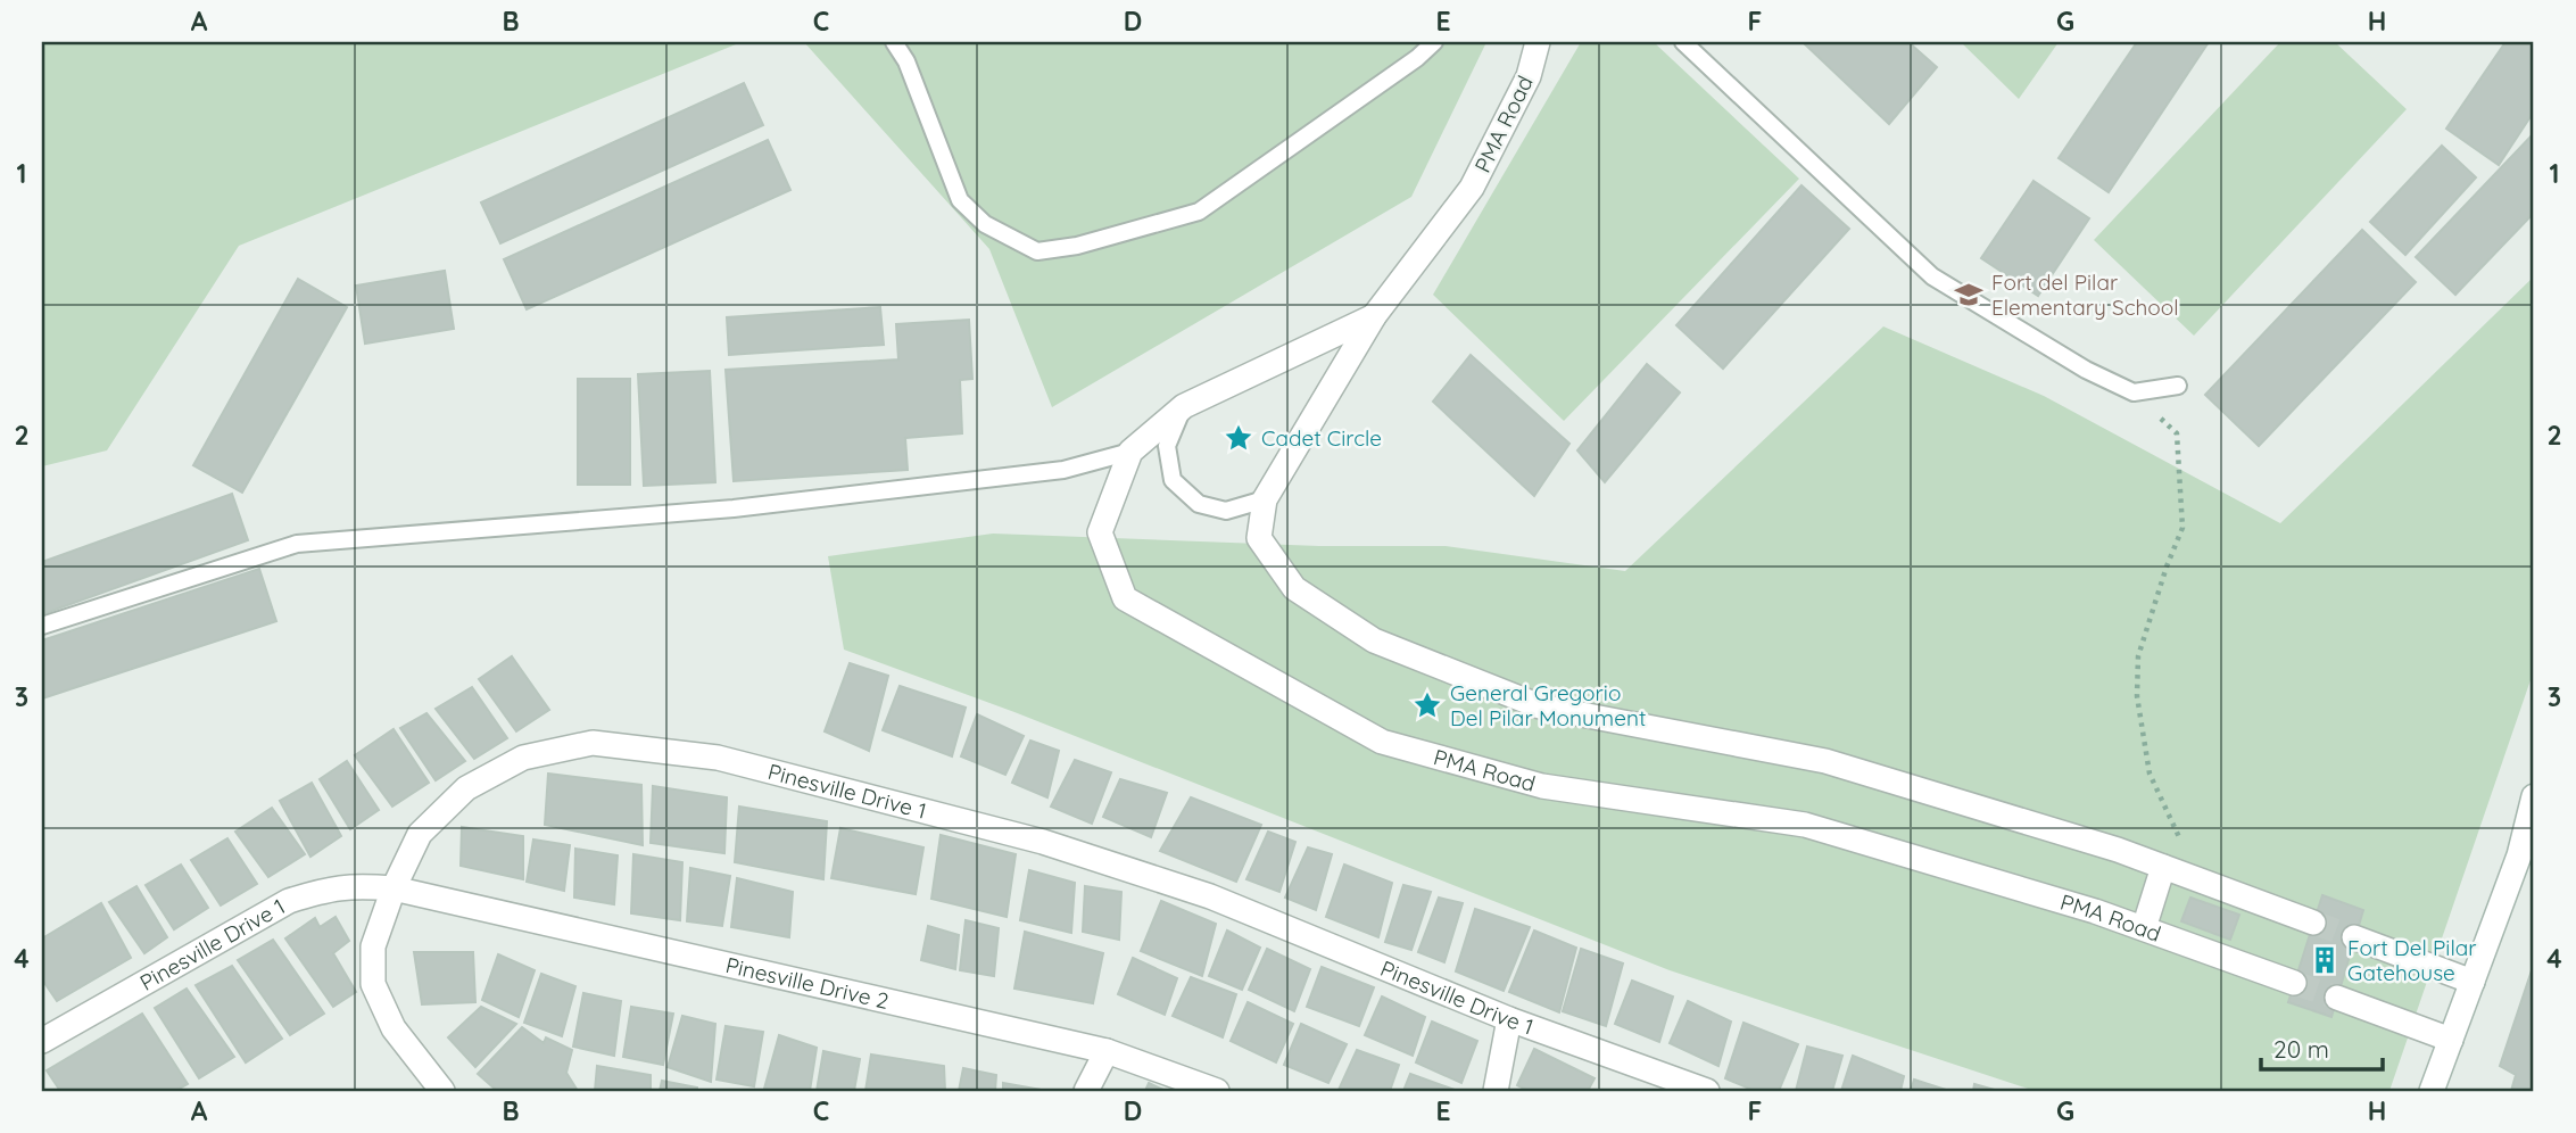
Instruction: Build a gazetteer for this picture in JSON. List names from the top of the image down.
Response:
{
  "streets": {
    "street": ["PMA Road", "Pinesville Drive 1", "Pinesville Drive 2"]
  },
  "crossings": [
    ["Pinesville Drive 1", "Pinesville Drive 2"]
  ],
  "places": {
    "school or university": ["Fort del Pilar Elementary School"],
    "place": ["Cadet Circle", "General Gregorio Del Pilar Monument"],
    "building": ["Fort Del Pilar Gatehouse"]
  },
  "scale_bar": "20 m",
  "grid": {
    "columns": [
      "A",
      "B",
      "C",
      "D",
      "E",
      "F",
      "G",
      "H"
    ],
    "rows": [
      "1",
      "2",
      "3",
      "4"
    ]
  }
}
